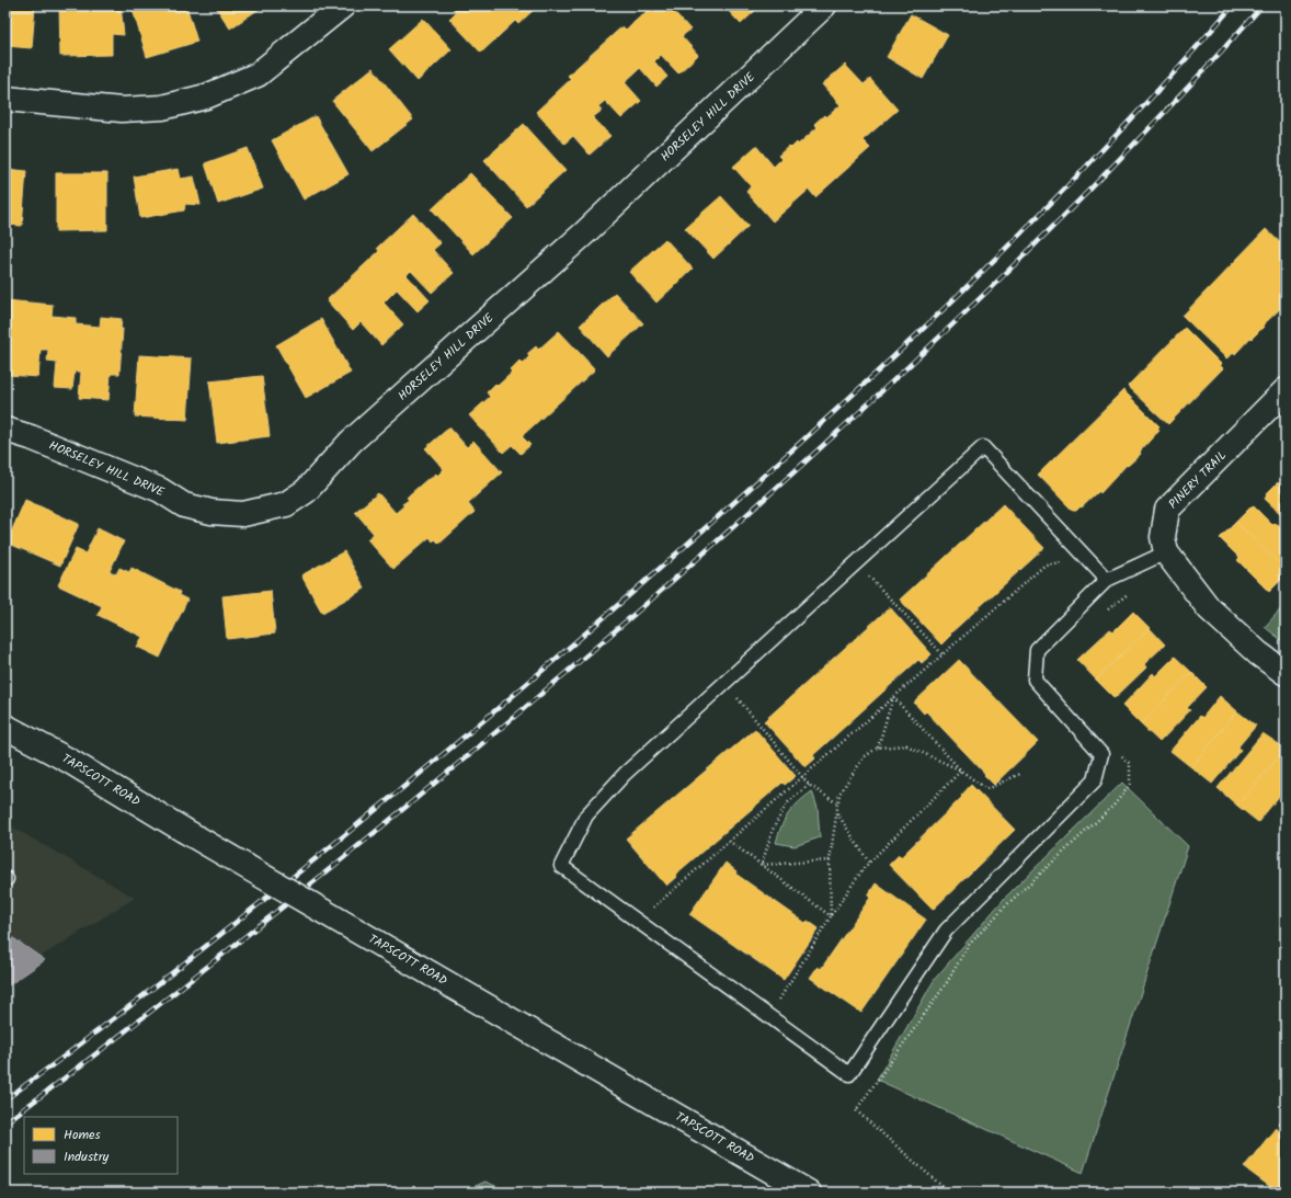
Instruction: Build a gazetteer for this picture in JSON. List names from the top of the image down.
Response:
{
  "streets": {
    "street": ["HORSELEY HILL DRIVE", "PINERY TRAIL", "TAPSCOTT ROAD"]
  },
  "legend": ["Homes", "Industry"]
}
